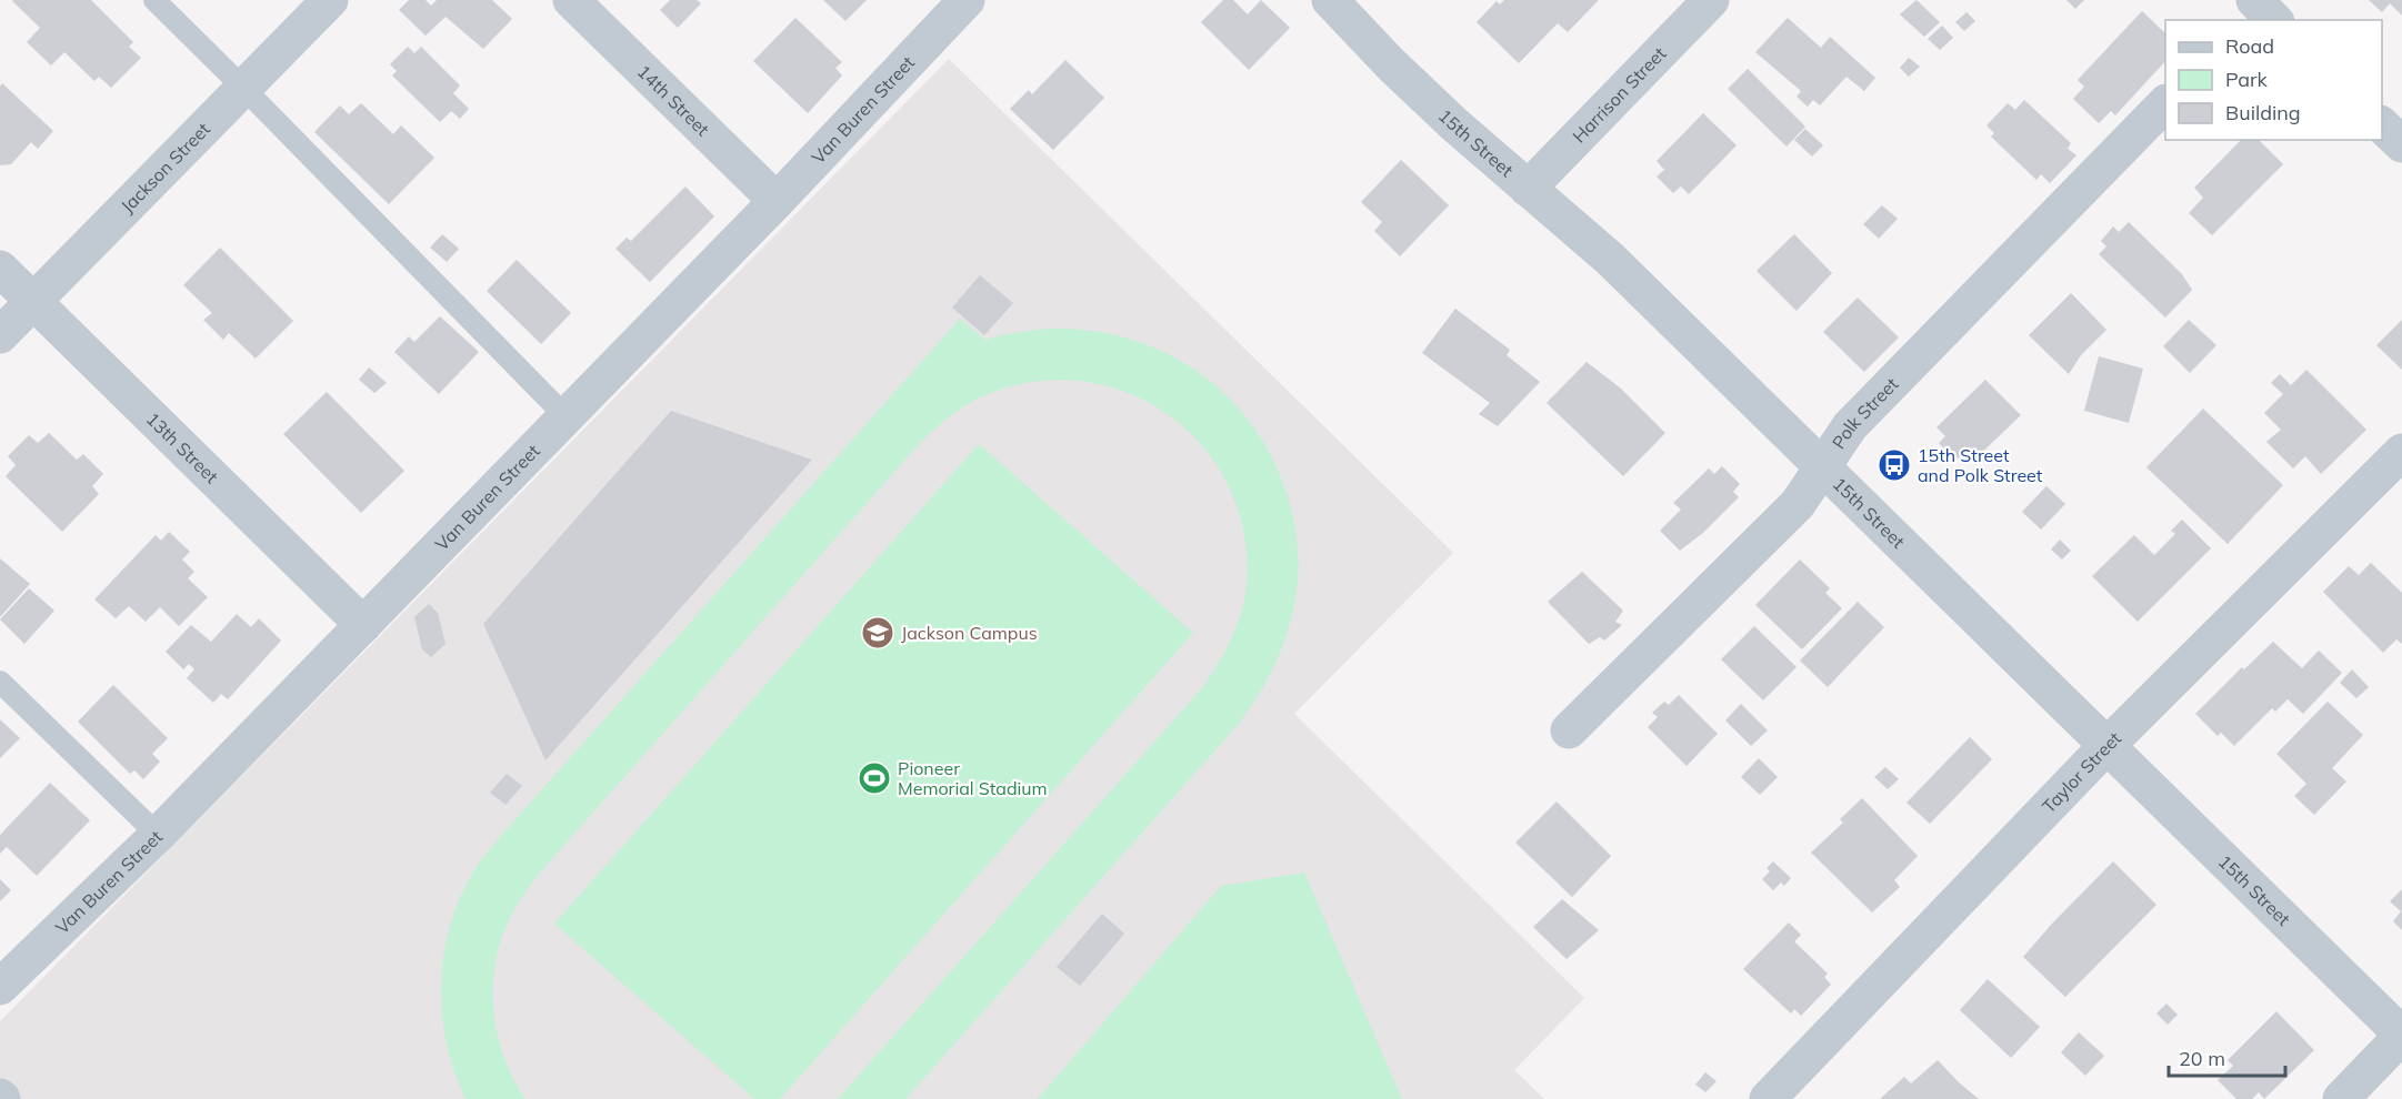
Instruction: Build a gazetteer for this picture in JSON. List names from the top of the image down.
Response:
{
  "streets": {
    "street": [
      "Harrison Street",
      "14th Street",
      "Van Buren Street",
      "15th Street",
      "Jackson Street",
      "Polk Street",
      "13th Street",
      "Taylor Street"
    ]
  },
  "crossings": [
    ["Harrison Street", "15th Street"],
    ["14th Street", "Van Buren Street"],
    ["Van Buren Street", "13th Street"],
    ["15th Street", "Polk Street"],
    ["15th Street", "Taylor Street"],
    ["Jackson Street", "13th Street"]
  ],
  "places": {
    "bus stop": ["15th Street and Polk Street"],
    "school or university": ["Jackson Campus"],
    "sports": ["Pioneer Memorial Stadium"]
  },
  "legend": ["Road", "Park", "Building"],
  "scale_bar": "20 m"
}
